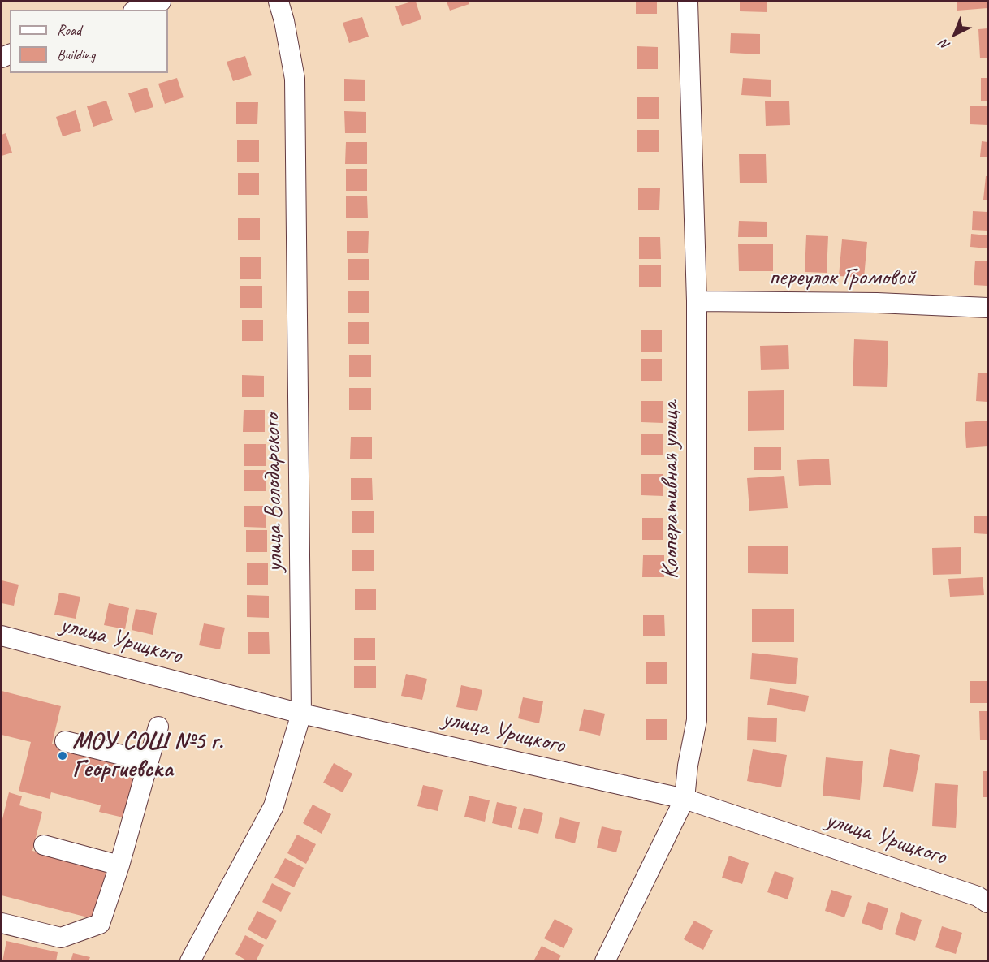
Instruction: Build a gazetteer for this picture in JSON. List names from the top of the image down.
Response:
{
  "streets": {
    "street": [
      "переулок Громовой",
      "Кооперативная улица",
      "улица Володарского",
      "улица Урицкого"
    ]
  },
  "crossings": [
    ["переулок Громовой", "Кооперативная улица"],
    ["Кооперативная улица", "улица Урицкого"],
    ["улица Володарского", "улица Урицкого"]
  ],
  "places": ["МОУ СОШ №5 г. Георгиевска"],
  "legend": ["Road", "Building"],
  "north": "bottom left"
}
